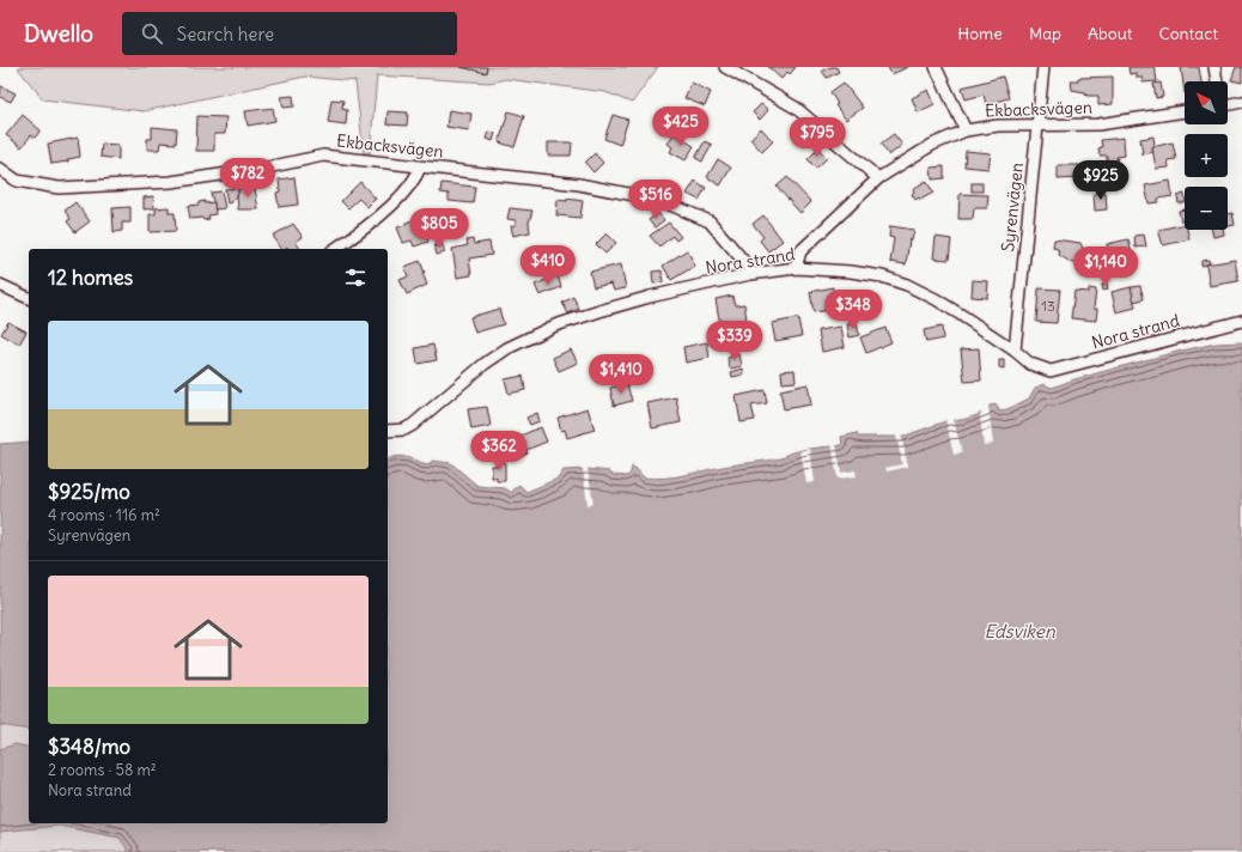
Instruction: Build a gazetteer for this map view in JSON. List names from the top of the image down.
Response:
{
  "streets": {
    "street": ["Ekbacksvägen", "Syrenvägen", "Nora strand"]
  },
  "crossings": [
    ["Ekbacksvägen", "Syrenvägen"],
    ["Ekbacksvägen", "Nora strand"],
    ["Syrenvägen", "Nora strand"]
  ],
  "water": ["Edsviken"],
  "house_numbers": ["13"],
  "north": "top left",
  "page": {
    "header": "Dwello",
    "search": "Search here",
    "nav": [
      "Home",
      "Map",
      "About",
      "Contact"
    ],
    "map_buttons": ["+", "−"],
    "price": [
      "$425",
      "$795",
      "$782",
      "$925",
      "$516",
      "$805",
      "$410",
      "$1,140",
      "$348",
      "$339",
      "$1,410",
      "$362"
    ],
    "heading": "12 homes",
    "list": [
      {
        "name": "$925/mo",
        "note": "4 rooms · 116 m² · Syrenvägen"
      },
      {
        "name": "$348/mo",
        "note": "2 rooms · 58 m² · Nora strand"
      }
    ]
  }
}
